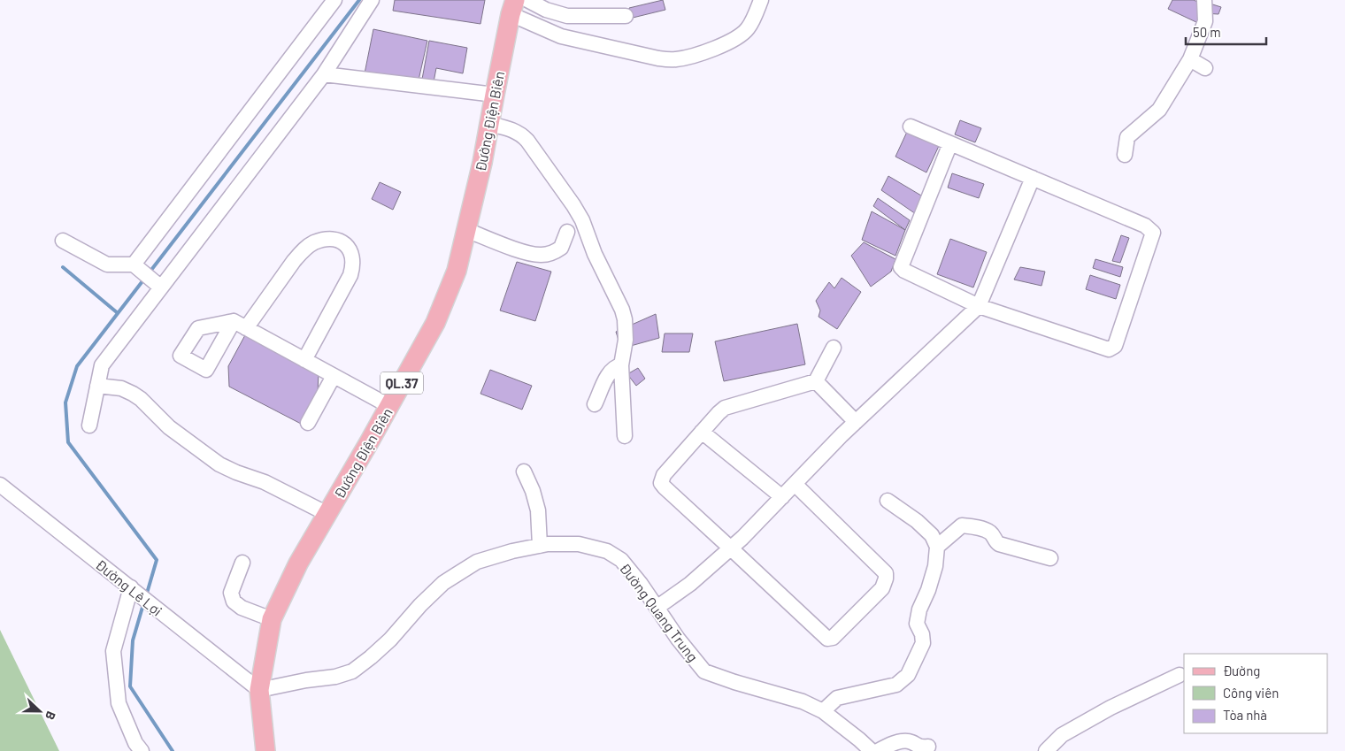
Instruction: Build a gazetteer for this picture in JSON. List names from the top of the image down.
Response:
{
  "streets": {
    "main road": ["Đường Điện Biên", "QL.37"],
    "street": ["Đường Lê Lợi", "Đường Quang Trung"]
  },
  "crossings": [
    ["Đường Điện Biên", "Đường Lê Lợi"],
    ["Đường Điện Biên", "Đường Quang Trung"],
    ["Đường Lê Lợi", "Đường Quang Trung"]
  ],
  "legend": ["Đường", "Công viên", "Tòa nhà"],
  "scale_bar": "50 m",
  "north": "right"
}
